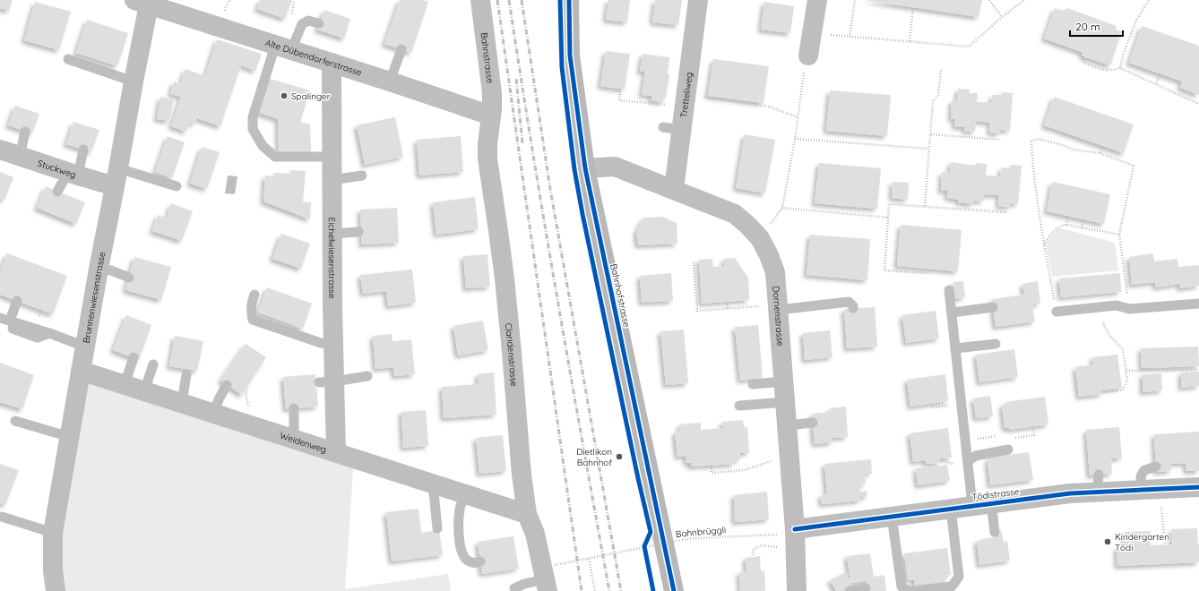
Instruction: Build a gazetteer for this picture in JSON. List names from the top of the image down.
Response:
{
  "streets": {
    "street": [
      "Alte Dübendorferstrasse",
      "Bahnstrasse",
      "Tretteliweg",
      "Stuckweg",
      "Eichelwiesenstrasse",
      "Bahnhofstrasse",
      "Brunnenwiesenstrasse",
      "Dornenstrasse",
      "Claridenstrasse",
      "Weidenweg",
      "Tödistrasse"
    ],
    "path": ["Bahnbrüggli"]
  },
  "crossings": [
    ["Alte Dübendorferstrasse", "Bahnstrasse"],
    ["Alte Dübendorferstrasse", "Eichelwiesenstrasse"],
    ["Alte Dübendorferstrasse", "Brunnenwiesenstrasse"],
    ["Alte Dübendorferstrasse", "Claridenstrasse"],
    ["Bahnstrasse", "Claridenstrasse"],
    ["Tretteliweg", "Dornenstrasse"],
    ["Stuckweg", "Brunnenwiesenstrasse"],
    ["Eichelwiesenstrasse", "Weidenweg"],
    ["Bahnhofstrasse", "Dornenstrasse"],
    ["Brunnenwiesenstrasse", "Weidenweg"],
    ["Dornenstrasse", "Tödistrasse"],
    ["Dornenstrasse", "Bahnbrüggli"],
    ["Claridenstrasse", "Weidenweg"],
    ["Claridenstrasse", "Bahnbrüggli"],
    ["Tödistrasse", "Bahnbrüggli"]
  ],
  "places": ["Spalinger", "Dietlikon Bahnhof", "Kindergarten Tödi"],
  "scale_bar": "20 m"
}
